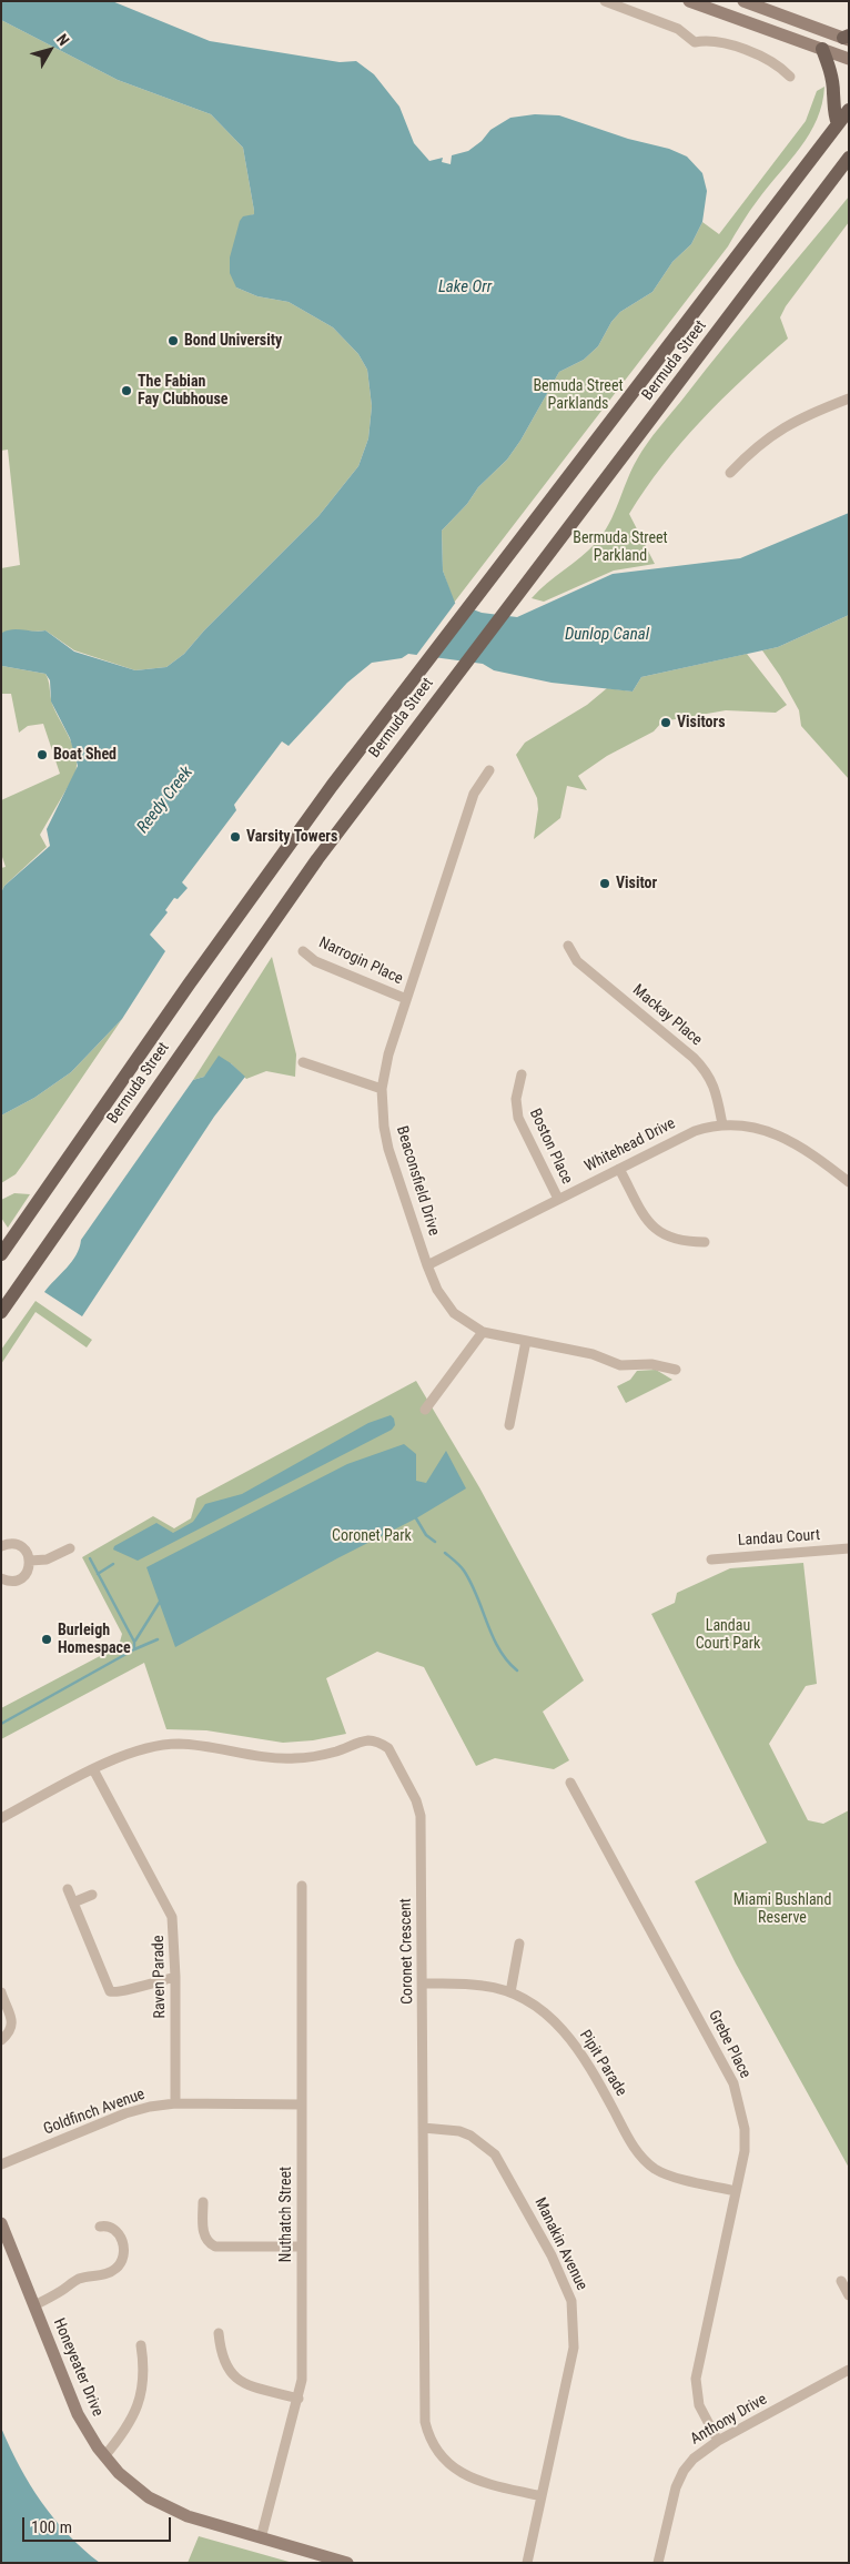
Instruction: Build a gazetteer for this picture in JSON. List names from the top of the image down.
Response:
{
  "streets": {
    "main road": ["Bermuda Street"],
    "street": [
      "Narrogin Place",
      "Mackay Place",
      "Whitehead Drive",
      "Boston Place",
      "Beaconsfield Drive",
      "Landau Court",
      "Coronet Crescent",
      "Raven Parade",
      "Grebe Place",
      "Pipit Parade",
      "Goldfinch Avenue",
      "Nuthatch Street",
      "Manakin Avenue",
      "Honeyeater Drive",
      "Anthony Drive"
    ]
  },
  "crossings": [
    ["Narrogin Place", "Beaconsfield Drive"],
    ["Mackay Place", "Whitehead Drive"],
    ["Whitehead Drive", "Boston Place"],
    ["Whitehead Drive", "Beaconsfield Drive"],
    ["Coronet Crescent", "Raven Parade"],
    ["Coronet Crescent", "Pipit Parade"],
    ["Coronet Crescent", "Manakin Avenue"],
    ["Raven Parade", "Goldfinch Avenue"],
    ["Grebe Place", "Pipit Parade"],
    ["Grebe Place", "Anthony Drive"],
    ["Goldfinch Avenue", "Nuthatch Street"],
    ["Nuthatch Street", "Honeyeater Drive"]
  ],
  "water": ["Lake Orr", "Dunlop Canal", "Reedy Creek"],
  "parks": [
    "Bemuda Street Parklands",
    "Bermuda Street Parkland",
    "Coronet Park",
    "Landau Court Park",
    "Miami Bushland Reserve"
  ],
  "places": [
    "Bond University",
    "The Fabian Fay Clubhouse",
    "Visitors",
    "Boat Shed",
    "Varsity Towers",
    "Visitor",
    "Burleigh Homespace"
  ],
  "scale_bar": "100 m",
  "north": "top right"
}
